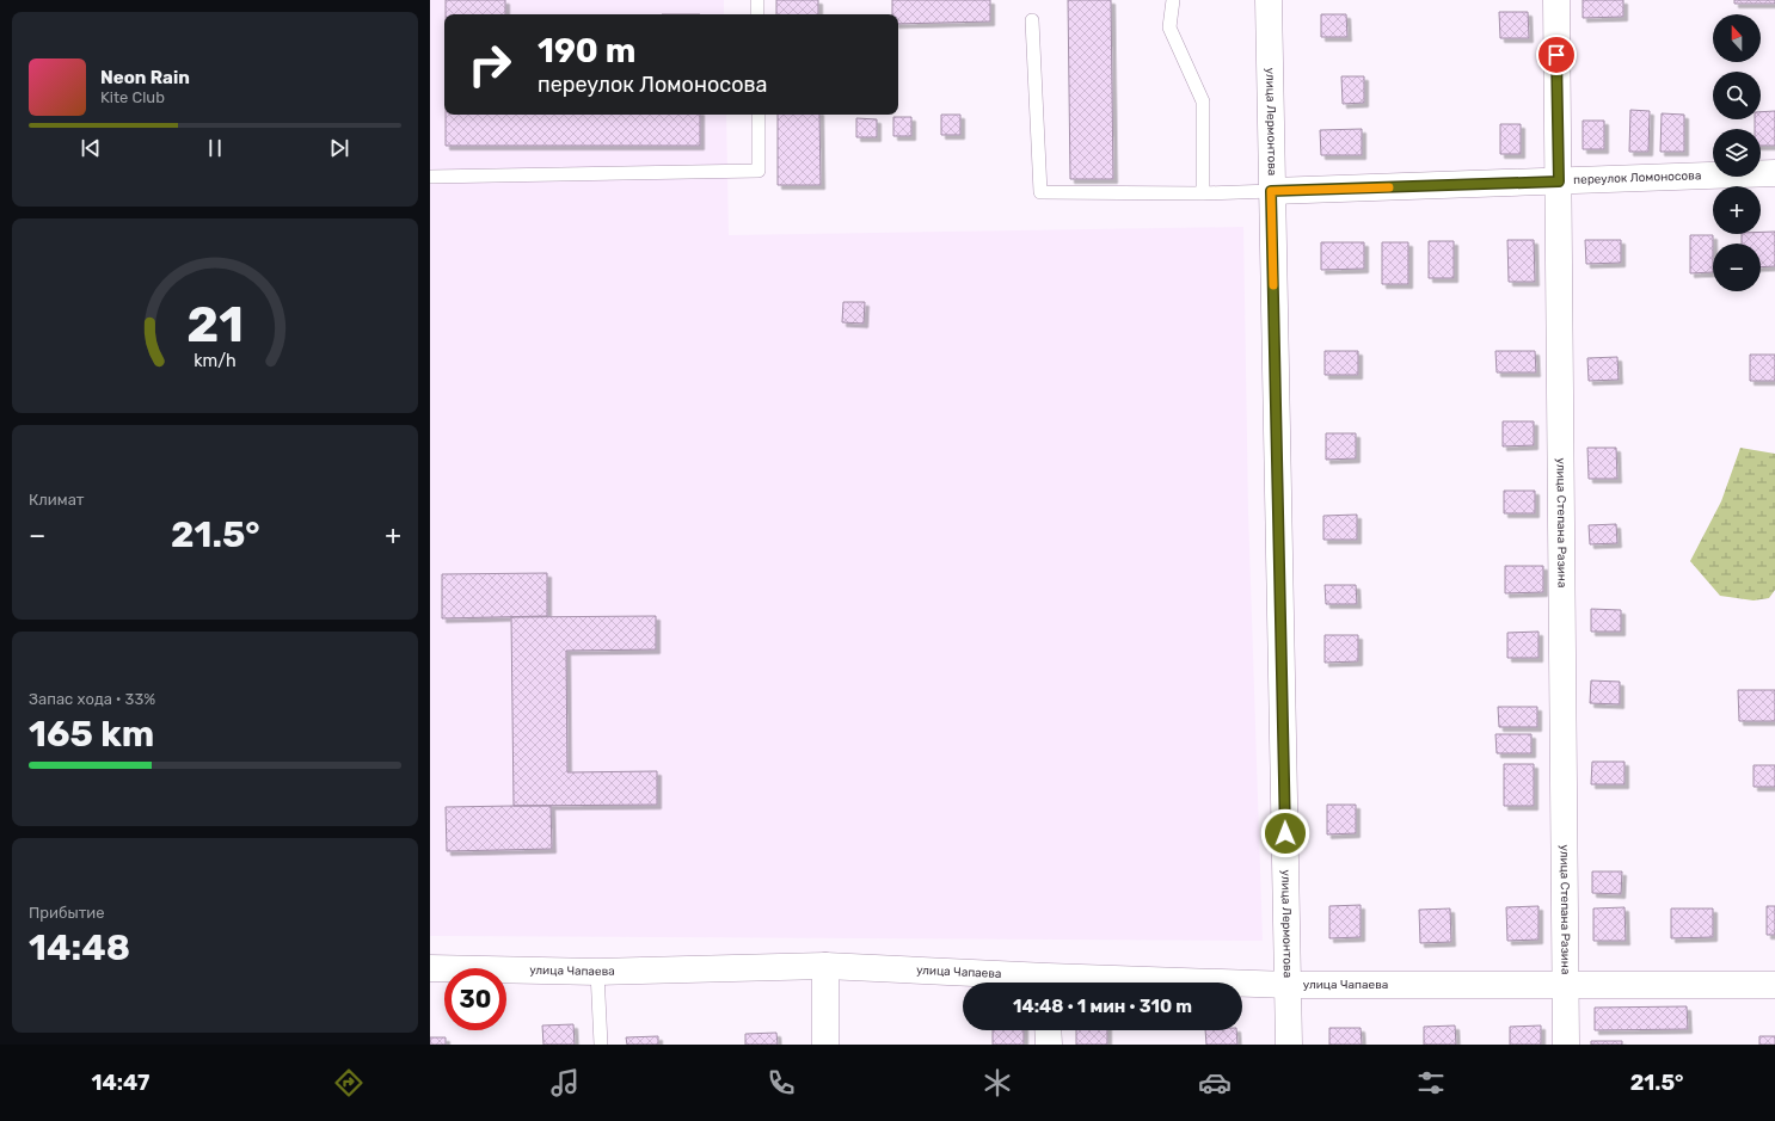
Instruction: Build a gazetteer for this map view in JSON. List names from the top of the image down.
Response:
{
  "streets": {
    "street": [
      "улица Лермонтова",
      "переулок Ломоносова",
      "улица Степана Разина",
      "улица Чапаева"
    ]
  },
  "crossings": [
    ["улица Лермонтова", "переулок Ломоносова"],
    ["улица Лермонтова", "улица Чапаева"],
    ["переулок Ломоносова", "улица Степана Разина"],
    ["улица Степана Разина", "улица Чапаева"]
  ],
  "north": "top",
  "page": {
    "map_buttons": ["+", "−"],
    "turn": ["190 m", "переулок Ломоносова"],
    "song": ["Neon Rain", "Kite Club"],
    "tile": [
      "Климат",
      ["Запас хода · 33%", "165 km"],
      ["Прибытие", "14:48"]
    ],
    "heat": ["−", "21.5°", "+"],
    "limit": "30",
    "trip": "14:48 · 1 мин · 310 m",
    "tabs": ["14:47", "21.5°"],
    "gauge": ["21", "km/h"]
  }
}
